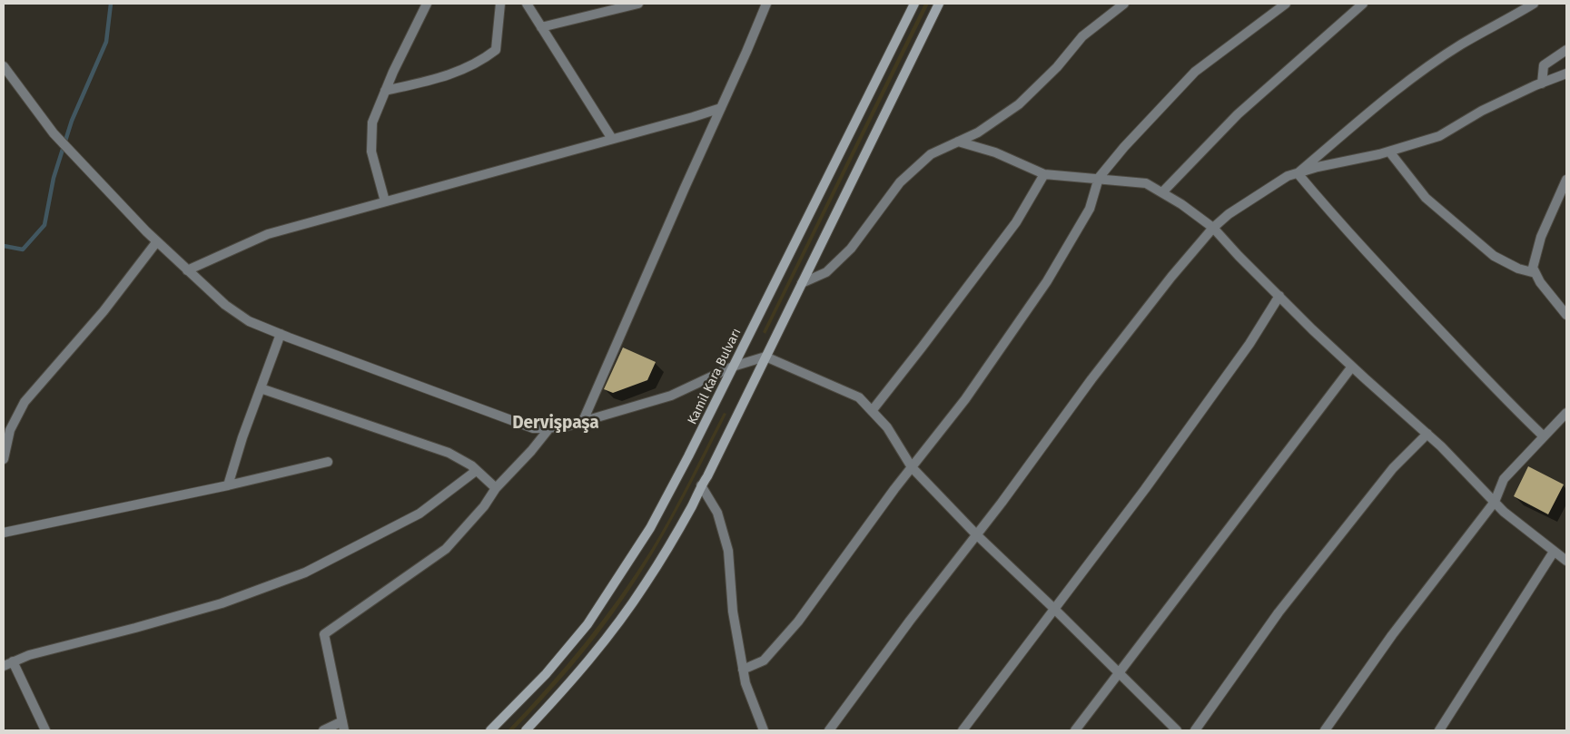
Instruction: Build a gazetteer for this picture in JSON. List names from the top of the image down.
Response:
{
  "streets": {
    "main road": ["Kamil Kara Bulvarı"]
  },
  "districts": ["Dervişpaşa"]
}
